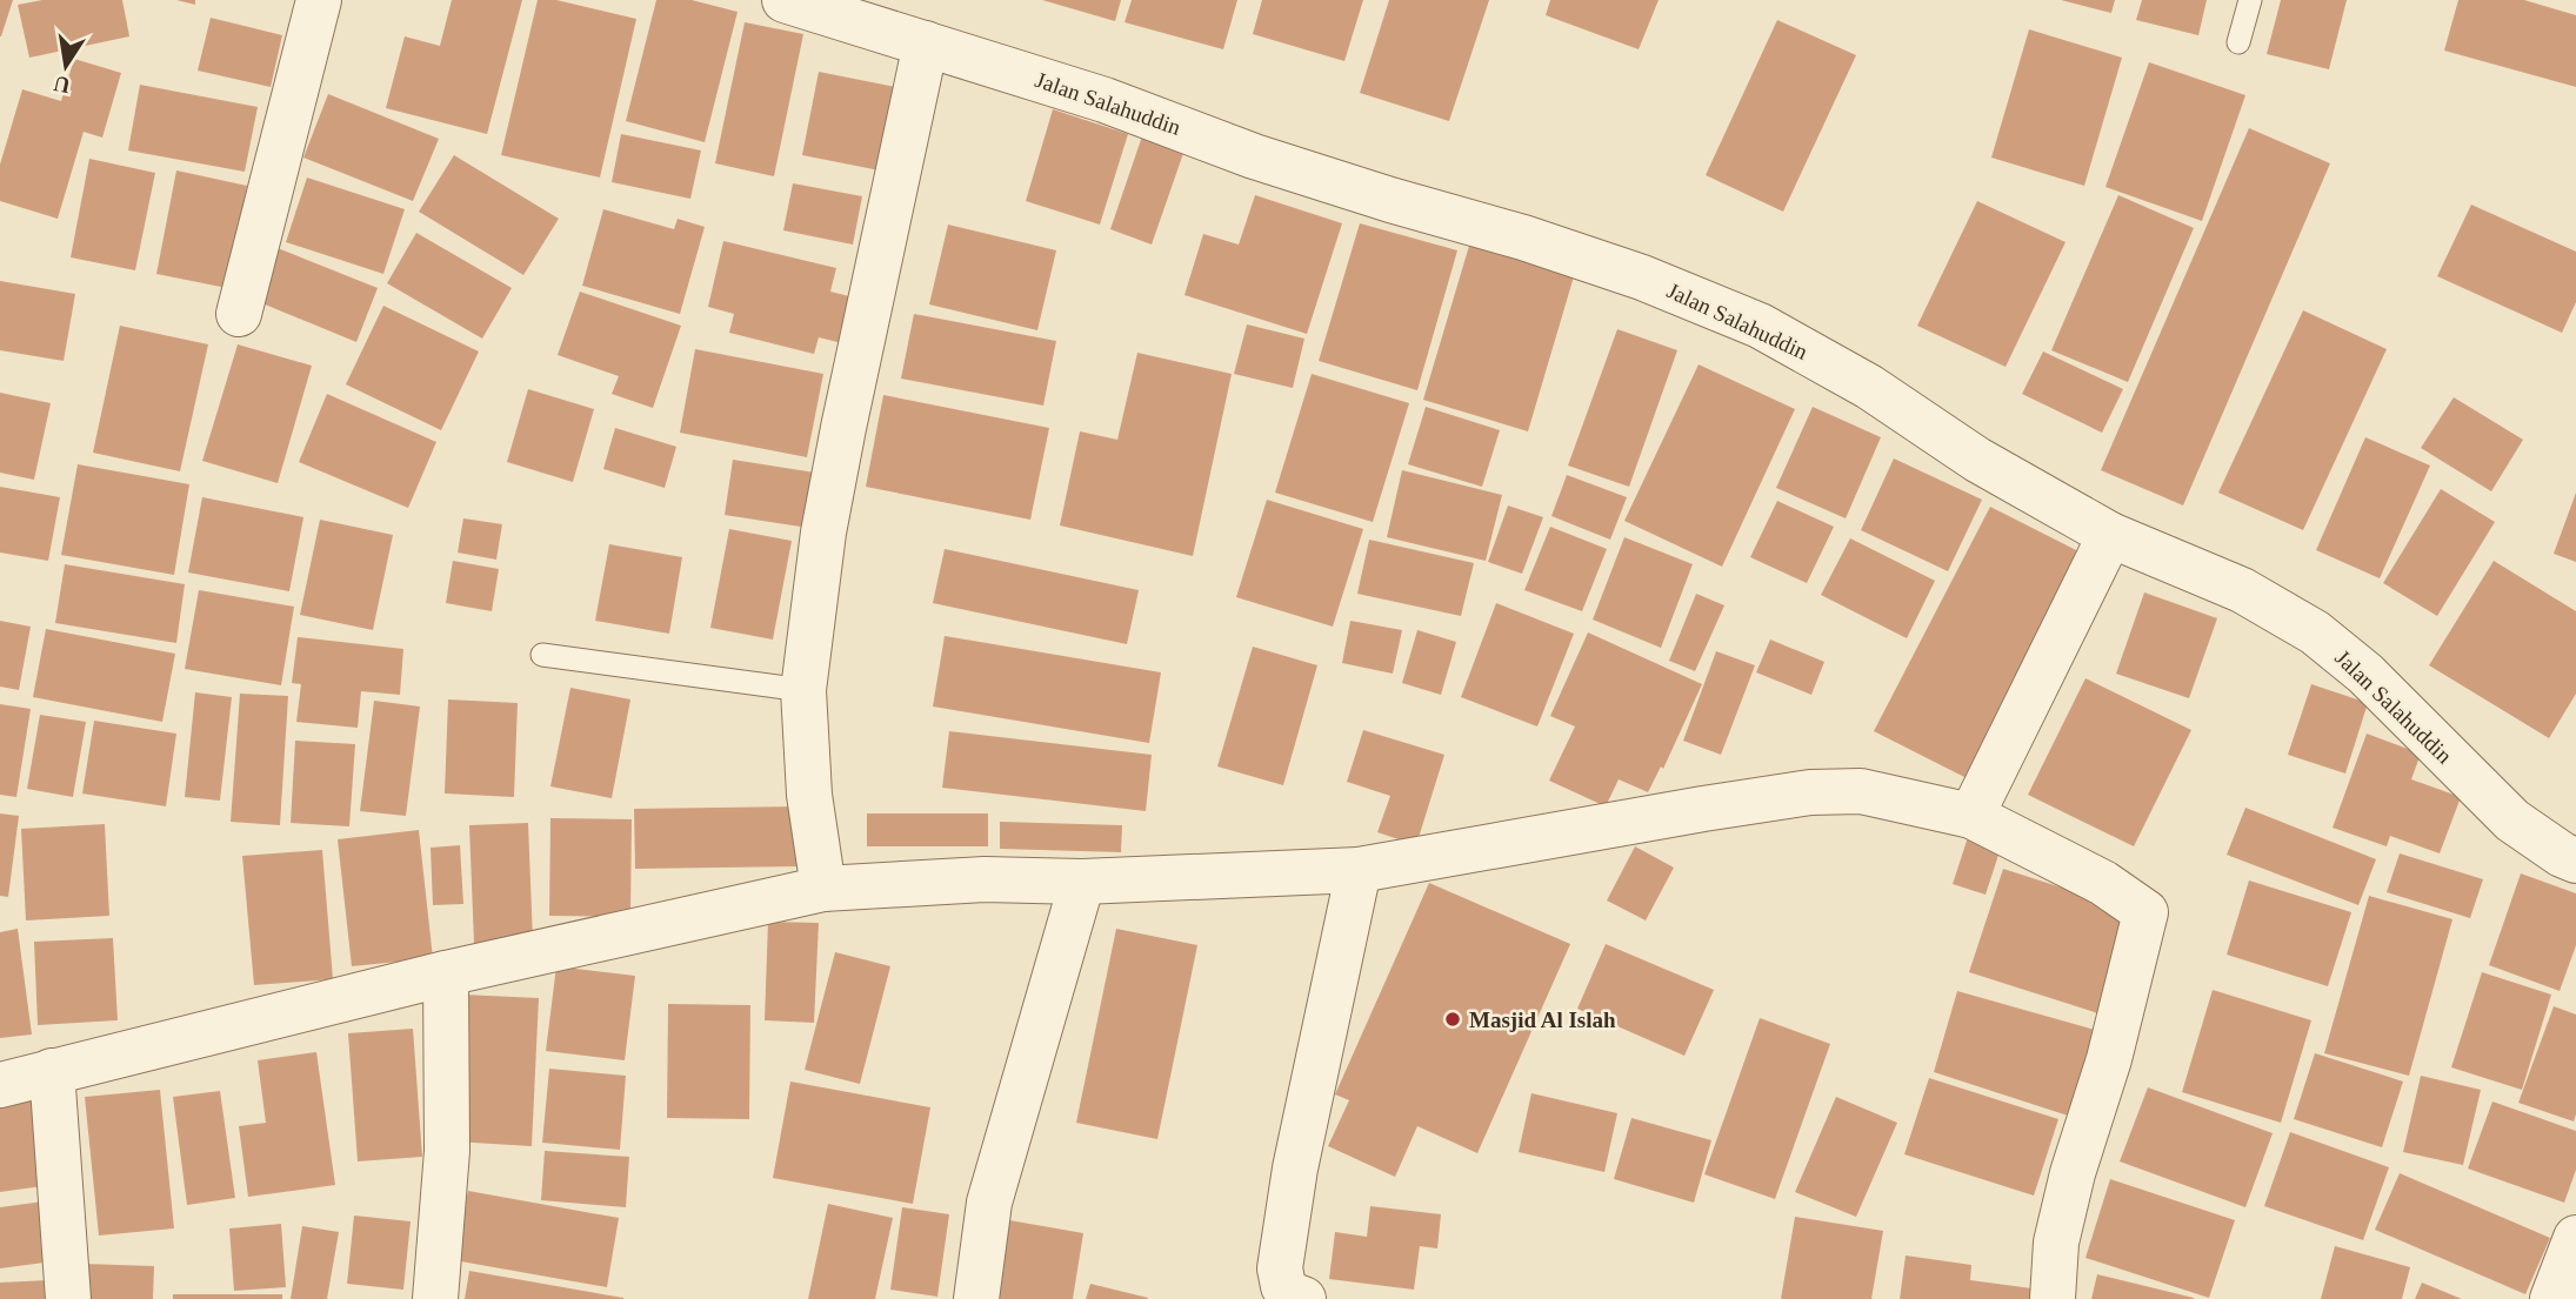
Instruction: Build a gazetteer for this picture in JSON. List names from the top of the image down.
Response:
{
  "streets": {
    "street": ["Jalan Salahuddin"]
  },
  "places": ["Masjid Al Islah"],
  "north": "bottom"
}
